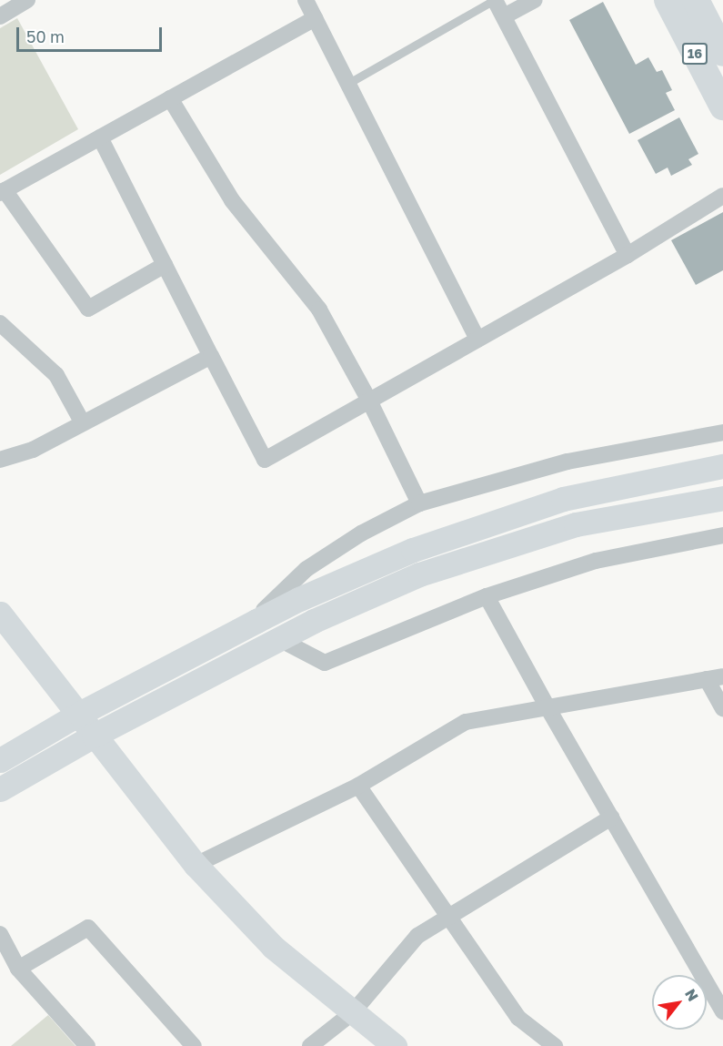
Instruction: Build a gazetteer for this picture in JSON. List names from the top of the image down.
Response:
{
  "streets": {
    "main road": ["16"]
  },
  "scale_bar": "50 m",
  "north": "top right"
}
